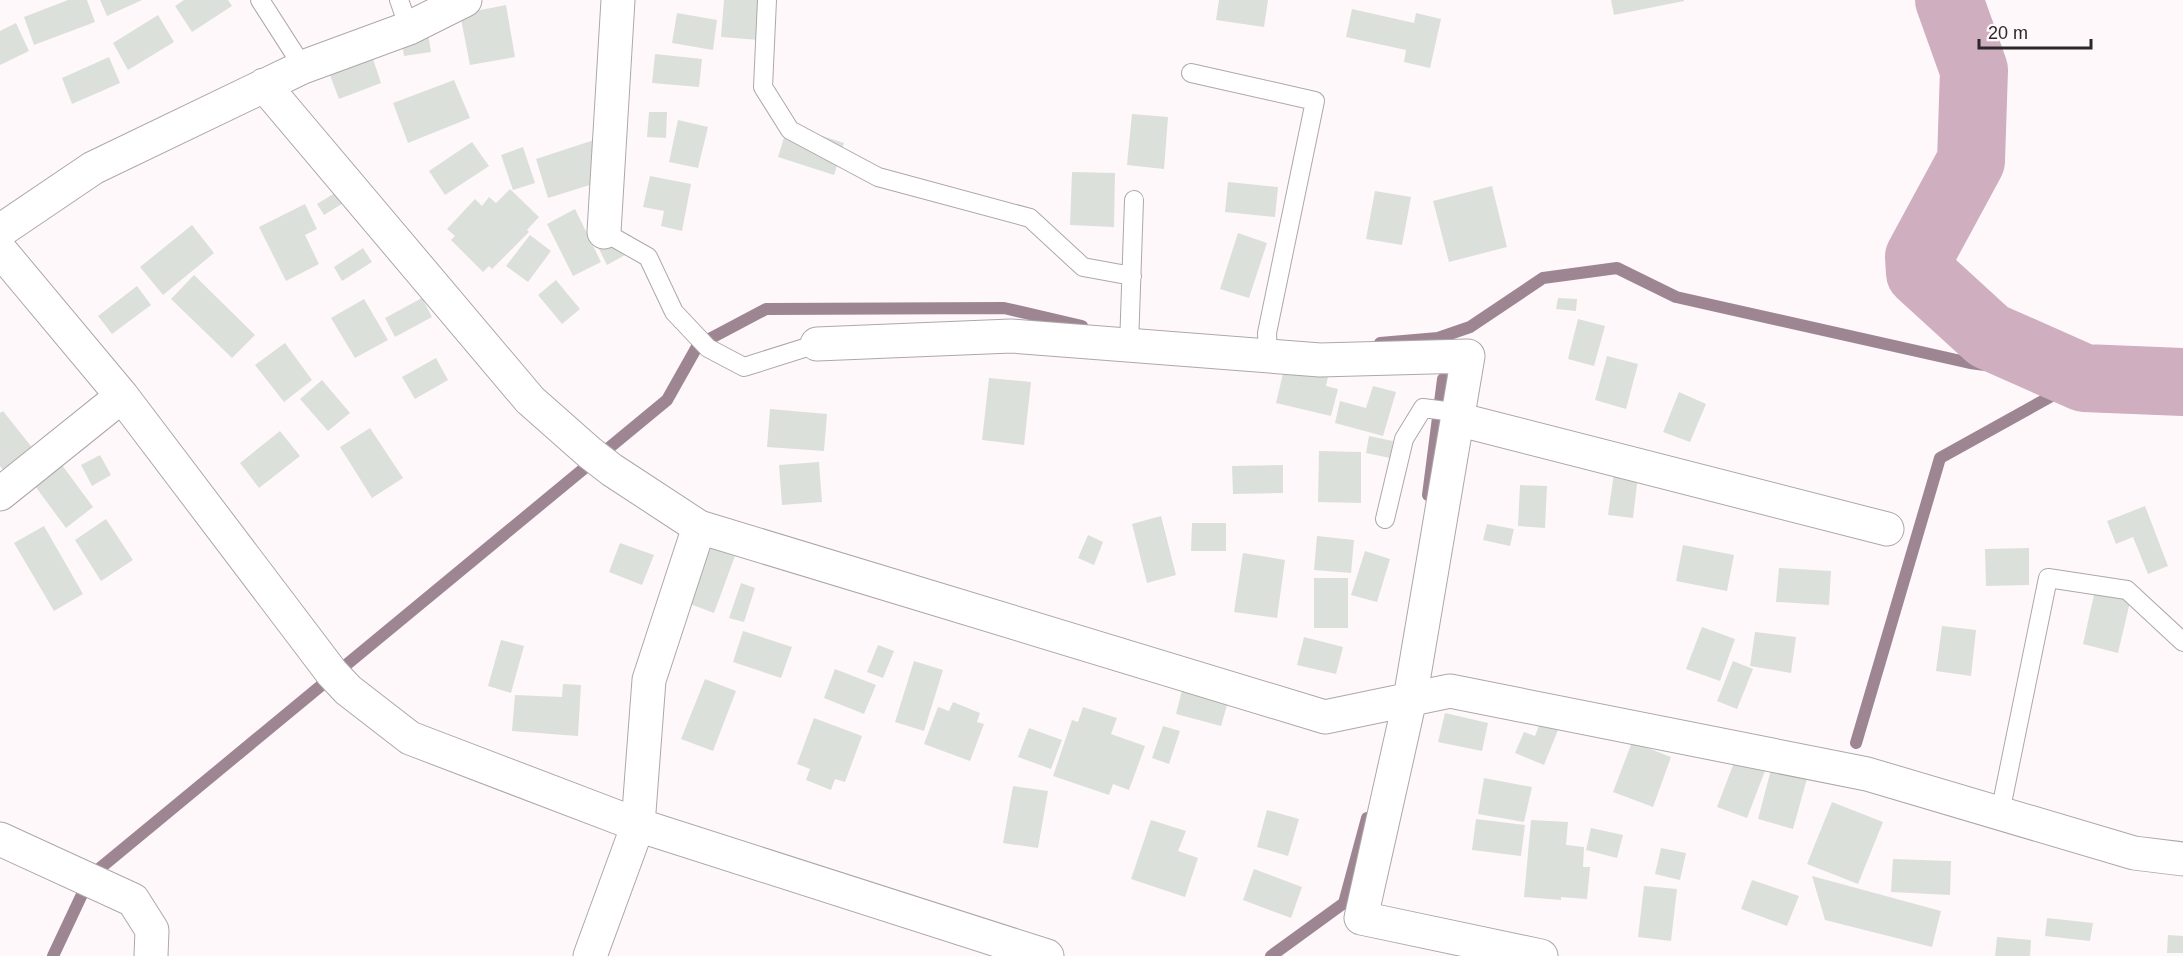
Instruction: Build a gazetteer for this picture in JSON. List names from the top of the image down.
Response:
{
  "scale_bar": "20 m"
}
